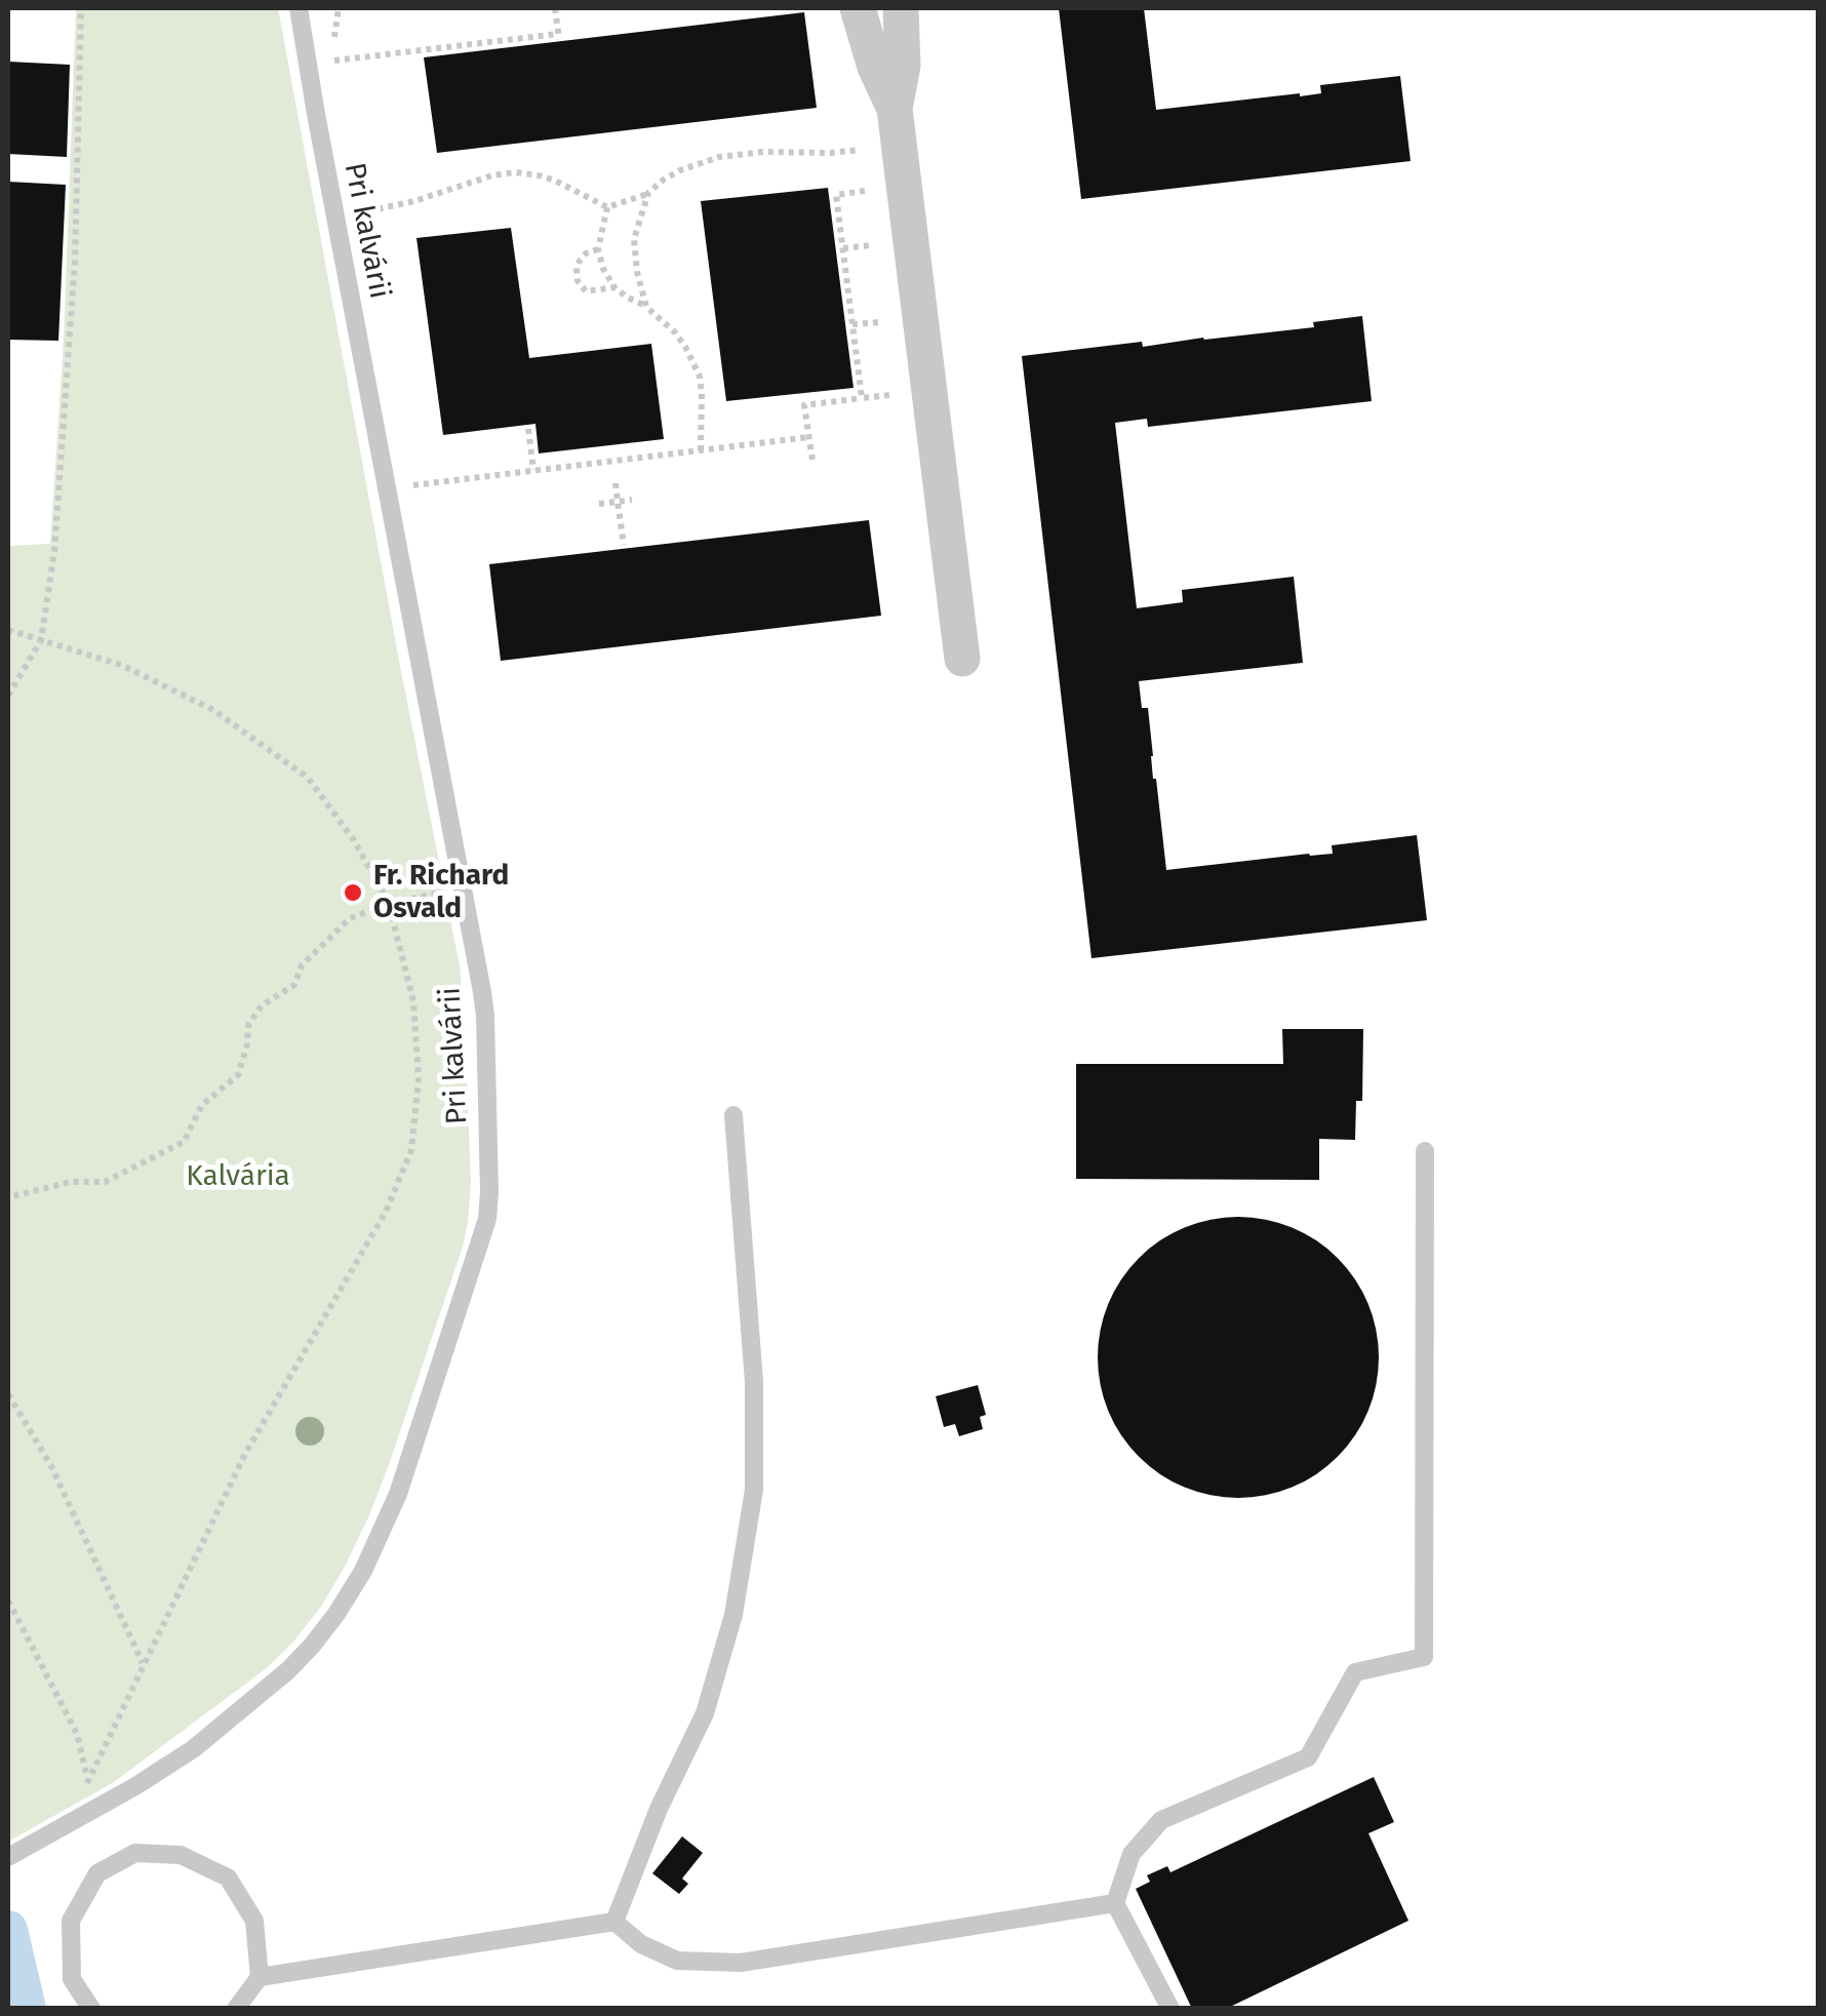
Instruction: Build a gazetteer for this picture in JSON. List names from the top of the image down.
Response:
{
  "streets": {
    "lane": ["Pri kalvárii"]
  },
  "parks": ["Kalvária"],
  "places": ["Fr. Richard Osvald"]
}
